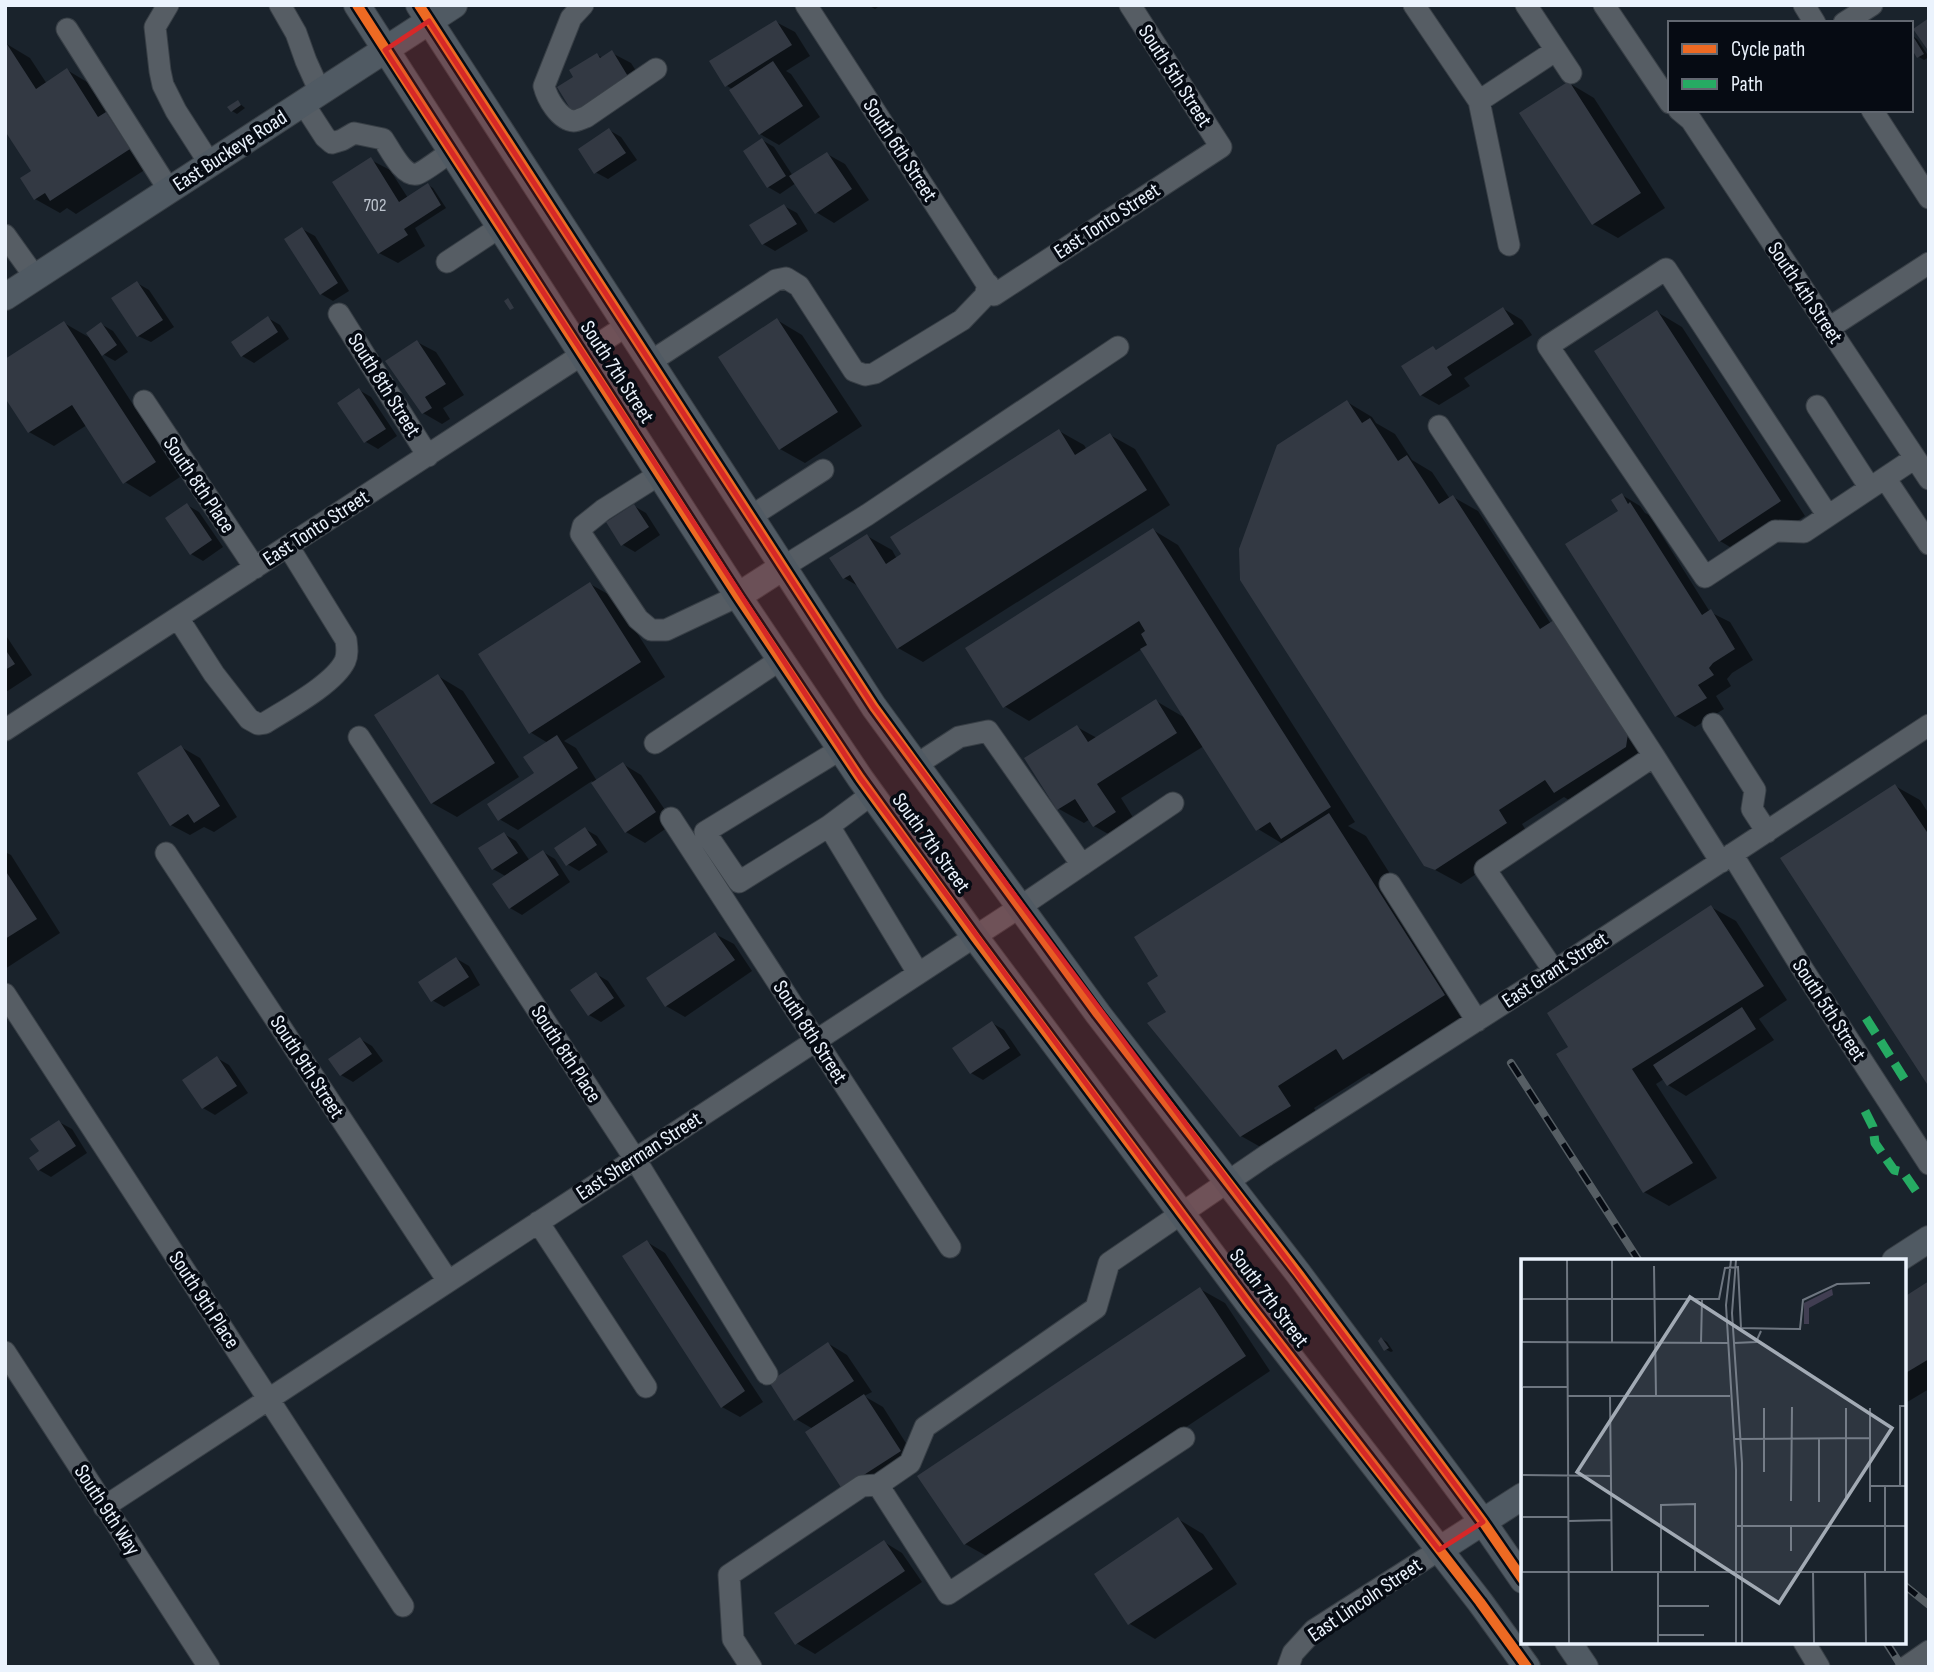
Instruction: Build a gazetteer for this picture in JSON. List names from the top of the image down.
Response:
{
  "streets": {
    "main road": ["East Buckeye Road", "South 7th Street", "East Lincoln Street"],
    "street": [
      "South 5th Street",
      "South 6th Street",
      "East Tonto Street",
      "South 4th Street",
      "South 8th Street",
      "South 8th Place",
      "East Grant Street",
      "South 9th Street",
      "East Sherman Street",
      "South 9th Place",
      "South 9th Way"
    ]
  },
  "crossings": [
    ["South 5th Street", "East Tonto Street"],
    ["South 5th Street", "East Grant Street"],
    ["South 6th Street", "East Tonto Street"],
    ["East Buckeye Road", "South 7th Street"],
    ["East Tonto Street", "South 7th Street"],
    ["East Tonto Street", "South 8th Street"],
    ["East Tonto Street", "South 8th Place"],
    ["South 7th Street", "East Grant Street"],
    ["South 7th Street", "East Sherman Street"],
    ["South 7th Street", "East Lincoln Street"],
    ["South 8th Street", "East Sherman Street"],
    ["South 8th Place", "East Sherman Street"],
    ["South 9th Street", "East Sherman Street"],
    ["East Sherman Street", "South 9th Place"],
    ["East Sherman Street", "South 9th Way"]
  ],
  "house_numbers": ["702"],
  "legend": ["Cycle path", "Path"]
}
